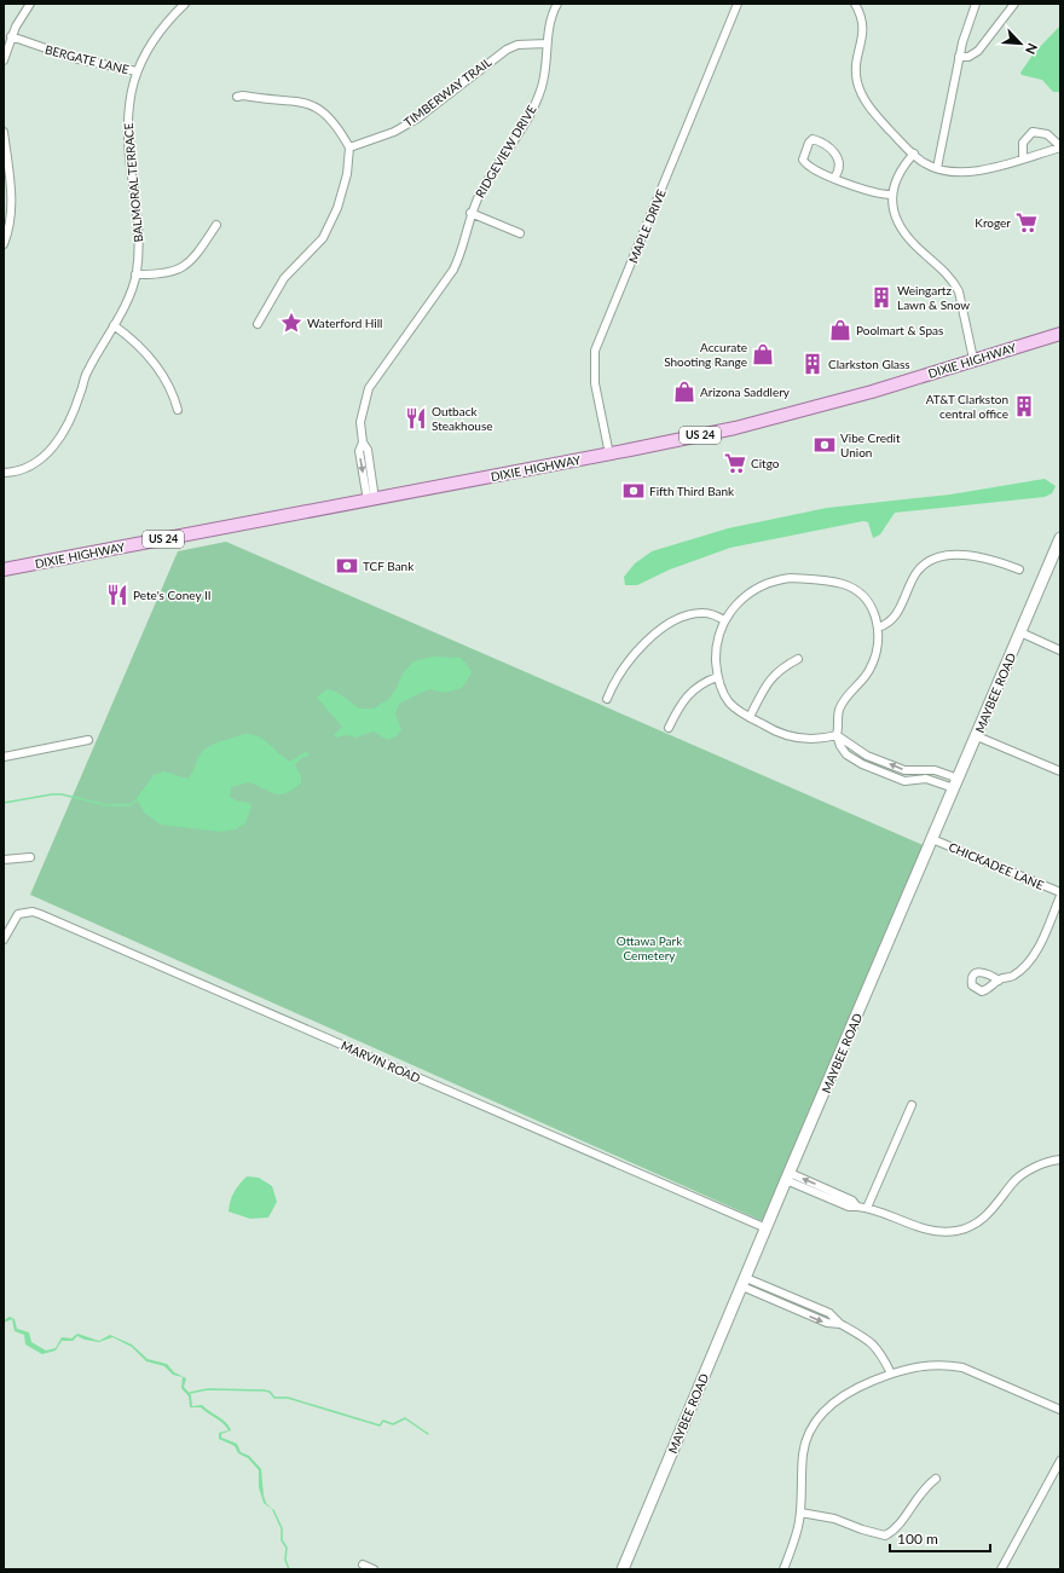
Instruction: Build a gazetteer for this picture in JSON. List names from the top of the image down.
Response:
{
  "streets": {
    "main road": ["DIXIE HIGHWAY", "US 24", "MAYBEE ROAD"],
    "street": [
      "BERGATE LANE",
      "TIMBERWAY TRAIL",
      "RIDGEVIEW DRIVE",
      "BALMORAL TERRACE",
      "MAPLE DRIVE",
      "CHICKADEE LANE",
      "MARVIN ROAD"
    ]
  },
  "crossings": [
    ["BERGATE LANE", "BALMORAL TERRACE"],
    ["TIMBERWAY TRAIL", "RIDGEVIEW DRIVE"],
    ["RIDGEVIEW DRIVE", "DIXIE HIGHWAY"],
    ["MAPLE DRIVE", "DIXIE HIGHWAY"],
    ["MAYBEE ROAD", "CHICKADEE LANE"],
    ["MAYBEE ROAD", "MARVIN ROAD"]
  ],
  "parks": ["Ottawa Park Cemetery"],
  "places": {
    "supermarket": ["Kroger", "Citgo"],
    "building": ["Weingartz Lawn & Snow", "Clarkston Glass", "AT&T Clarkston central office"],
    "place": ["Waterford Hill"],
    "shop": ["Poolmart & Spas", "Accurate Shooting Range", "Arizona Saddlery"],
    "restaurant": ["Outback Steakhouse", "Pete's Coney II"],
    "bank": ["Vibe Credit Union", "Fifth Third Bank", "TCF Bank"]
  },
  "scale_bar": "100 m",
  "north": "bottom right"
}
